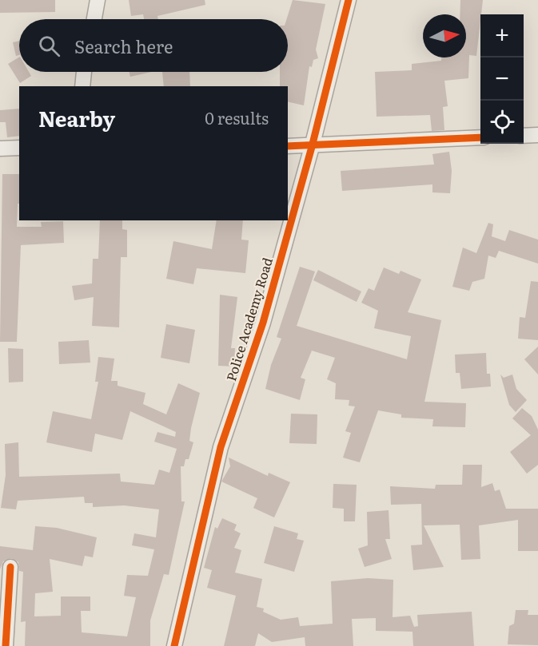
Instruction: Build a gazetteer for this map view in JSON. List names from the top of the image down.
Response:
{
  "streets": {
    "street": ["Police Academy Road"]
  },
  "north": "right",
  "page": {
    "map_buttons": ["+", "−"],
    "search": "Search here",
    "heading": ["Nearby", "0 results"]
  }
}
